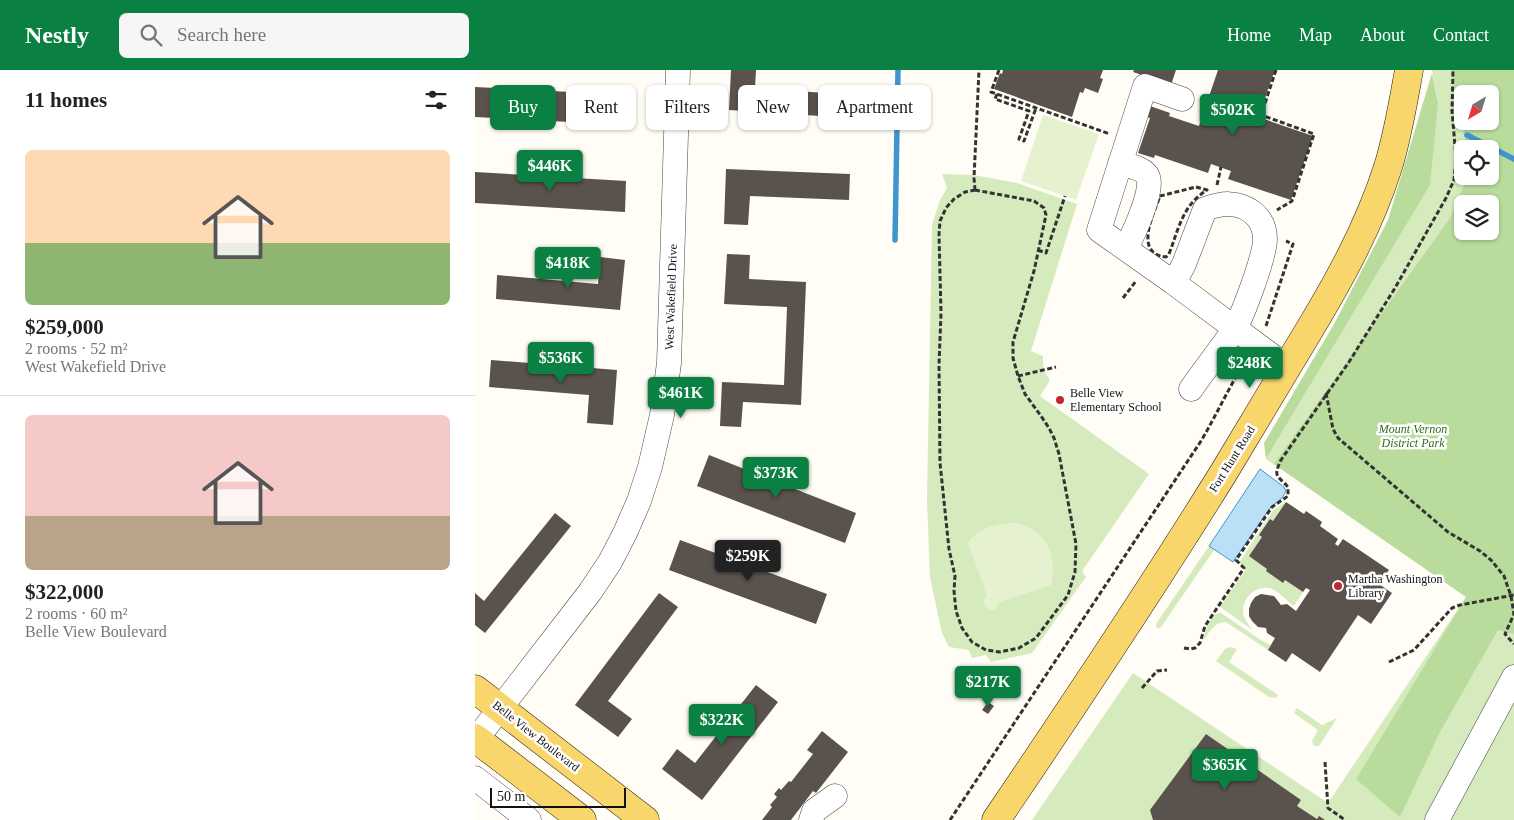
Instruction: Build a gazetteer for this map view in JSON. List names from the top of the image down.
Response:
{
  "streets": {
    "main road": ["Fort Hunt Road", "Belle View Boulevard"],
    "street": ["West Wakefield Drive"]
  },
  "crossings": [
    ["West Wakefield Drive", "Belle View Boulevard"]
  ],
  "parks": ["Mount Vernon District Park"],
  "places": ["Belle View Elementary School", "Martha Washington Library"],
  "scale_bar": "50 m",
  "north": "bottom left",
  "page": {
    "header": "Nestly",
    "search": "Search here",
    "nav": [
      "Home",
      "Map",
      "About",
      "Contact"
    ],
    "heading": "11 homes",
    "chip": [
      "Buy",
      "Rent",
      "Filters",
      "New",
      "Apartment"
    ],
    "price": [
      "$502K",
      "$446K",
      "$418K",
      "$536K",
      "$248K",
      "$461K",
      "$373K",
      "$259K",
      "$217K",
      "$322K",
      "$365K"
    ],
    "list": [
      {
        "name": "$259,000",
        "note": "2 rooms · 52 m² · West Wakefield Drive"
      },
      {
        "name": "$322,000",
        "note": "2 rooms · 60 m² · Belle View Boulevard"
      }
    ],
    "scale": "50 m"
  }
}
